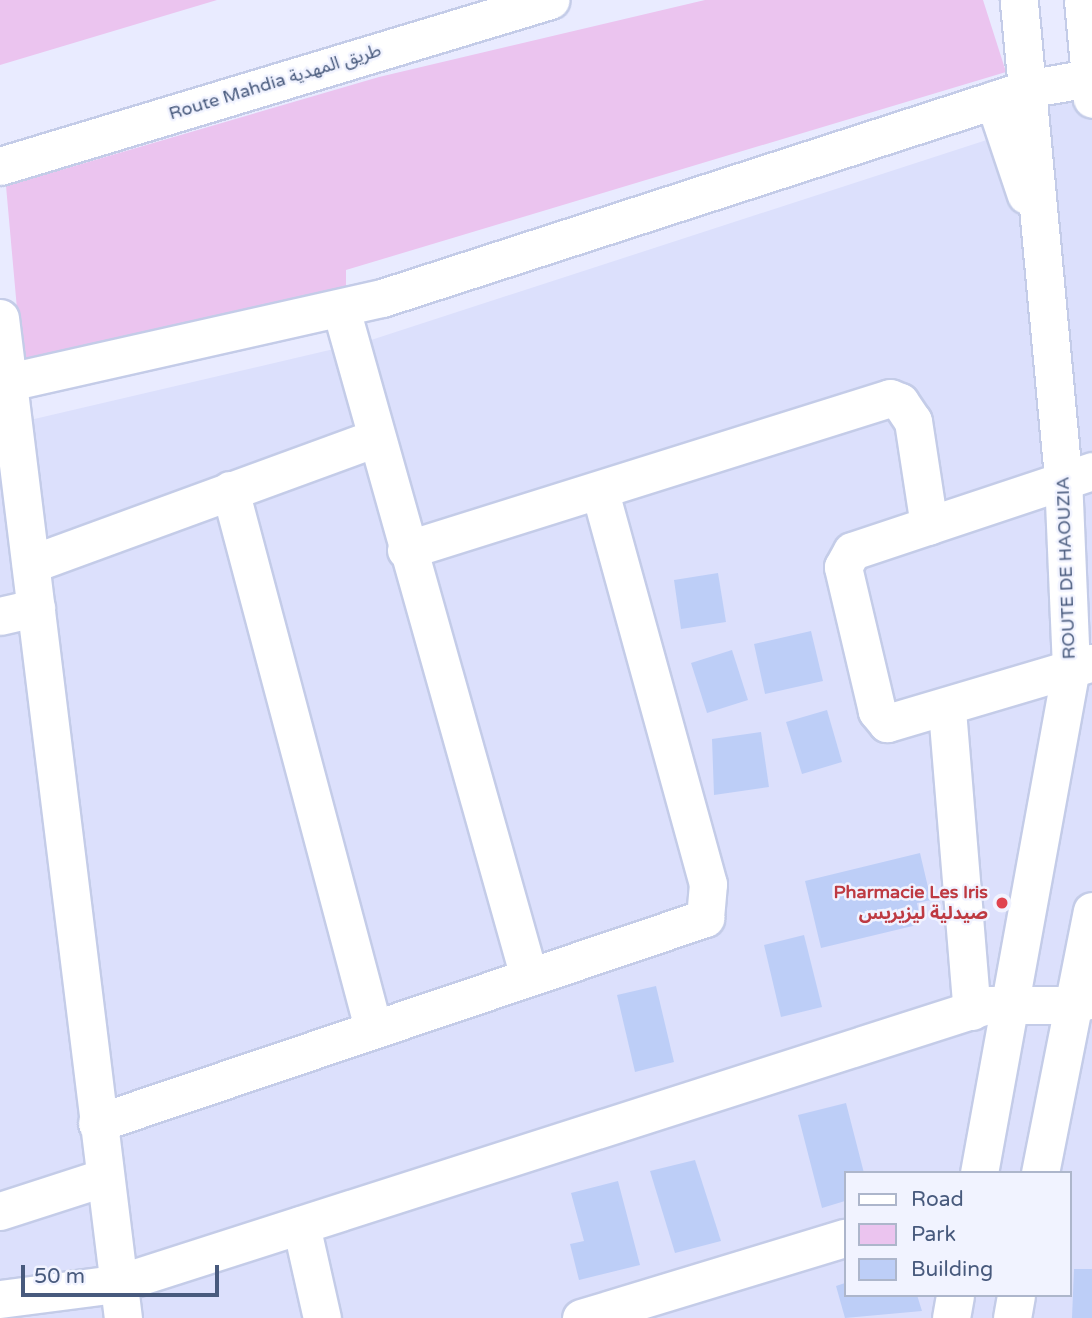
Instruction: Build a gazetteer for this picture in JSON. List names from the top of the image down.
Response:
{
  "streets": {
    "street": ["Route Mahdia طريق المهدية", "ROUTE DE HAOUZIA"]
  },
  "places": ["Pharmacie Les Iris صيدلية ليزيريس"],
  "legend": ["Road", "Park", "Building"],
  "scale_bar": "50 m"
}
